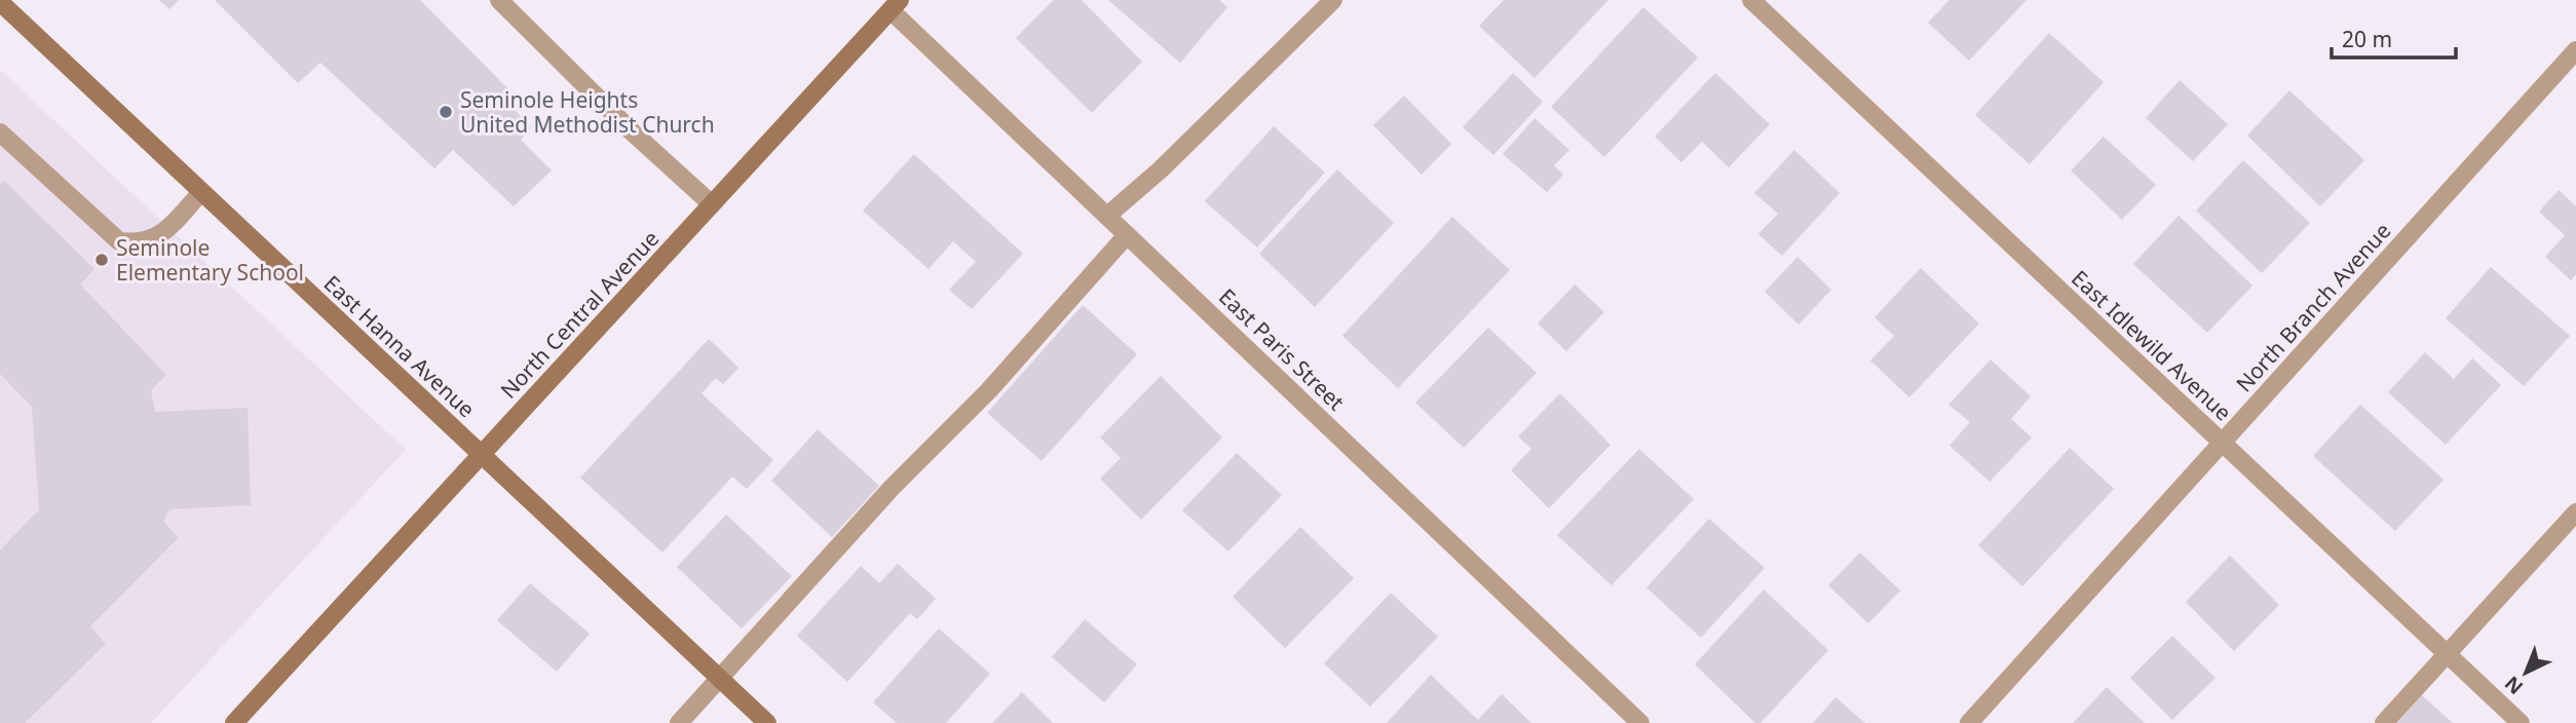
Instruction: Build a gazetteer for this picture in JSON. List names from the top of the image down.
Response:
{
  "streets": {
    "street": [
      "North Branch Avenue",
      "North Central Avenue",
      "East Idlewild Avenue",
      "East Hanna Avenue",
      "East Paris Street"
    ]
  },
  "crossings": [
    ["North Branch Avenue", "East Idlewild Avenue"],
    ["North Central Avenue", "East Hanna Avenue"],
    ["North Central Avenue", "East Paris Street"]
  ],
  "places": ["Seminole Heights United Methodist Church", "Seminole Elementary School"],
  "scale_bar": "20 m",
  "north": "bottom left"
}
